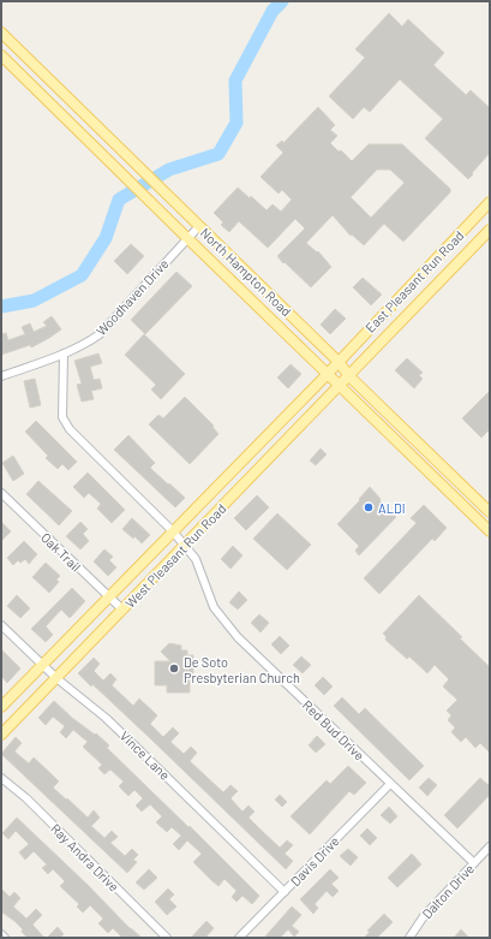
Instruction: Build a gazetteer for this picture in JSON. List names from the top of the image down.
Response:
{
  "streets": {
    "main road": ["North Hampton Road", "East Pleasant Run Road", "West Pleasant Run Road"],
    "street": [
      "Woodhaven Drive",
      "Oak Trail",
      "Red Bud Drive",
      "Vince Lane",
      "Ray Andra Drive",
      "Davis Drive",
      "Dalton Drive"
    ]
  },
  "crossings": [
    ["North Hampton Road", "East Pleasant Run Road"],
    ["North Hampton Road", "Woodhaven Drive"],
    ["North Hampton Road", "West Pleasant Run Road"],
    ["East Pleasant Run Road", "West Pleasant Run Road"],
    ["Woodhaven Drive", "Red Bud Drive"],
    ["Oak Trail", "West Pleasant Run Road"],
    ["West Pleasant Run Road", "Red Bud Drive"],
    ["West Pleasant Run Road", "Vince Lane"],
    ["Red Bud Drive", "Davis Drive"],
    ["Red Bud Drive", "Dalton Drive"],
    ["Vince Lane", "Davis Drive"]
  ],
  "places": ["ALDI", "De Soto Presbyterian Church"]
}
